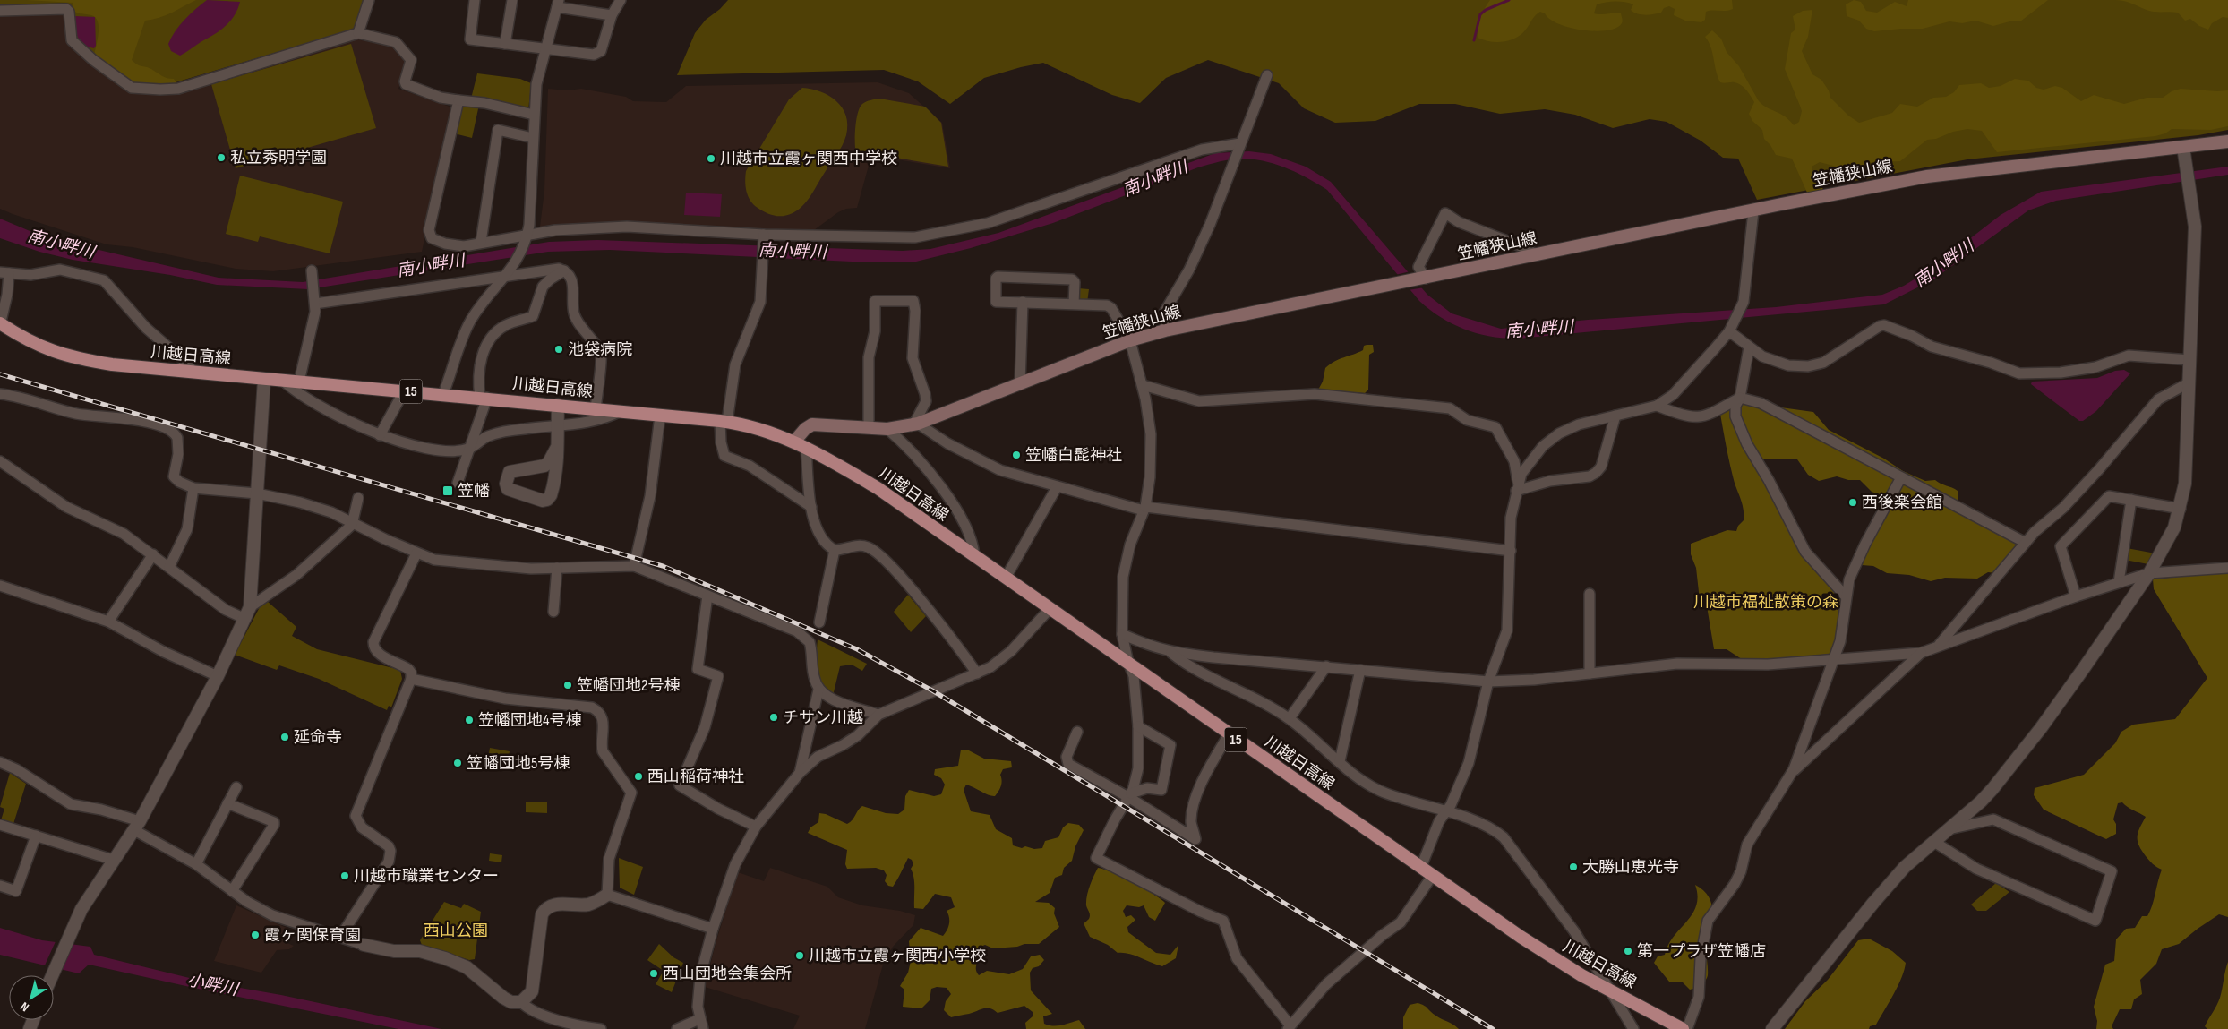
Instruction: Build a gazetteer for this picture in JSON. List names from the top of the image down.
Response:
{
  "streets": {
    "main road": ["笠幡狭山線", "川越日高線", "15"]
  },
  "crossings": [
    ["笠幡狭山線", "川越日高線"]
  ],
  "water": ["南小畔川", "小畔川"],
  "parks": ["川越市福祉散策の森", "西山公園"],
  "places": {
    "other": [
      "私立秀明学園",
      "川越市立霞ヶ関西中学校",
      "池袋病院",
      "笠幡白髭神社",
      "西後楽会館",
      "笠幡団地2号棟",
      "チサン川越",
      "笠幡団地4号棟",
      "延命寺",
      "笠幡団地5号棟",
      "西山稲荷神社",
      "大勝山恵光寺",
      "川越市職業センター",
      "霞ヶ関保育園",
      "第一プラザ笠幡店",
      "川越市立霞ヶ関西小学校",
      "西山団地会集会所"
    ],
    "transit": ["笠幡"]
  },
  "north": "bottom left"
}
